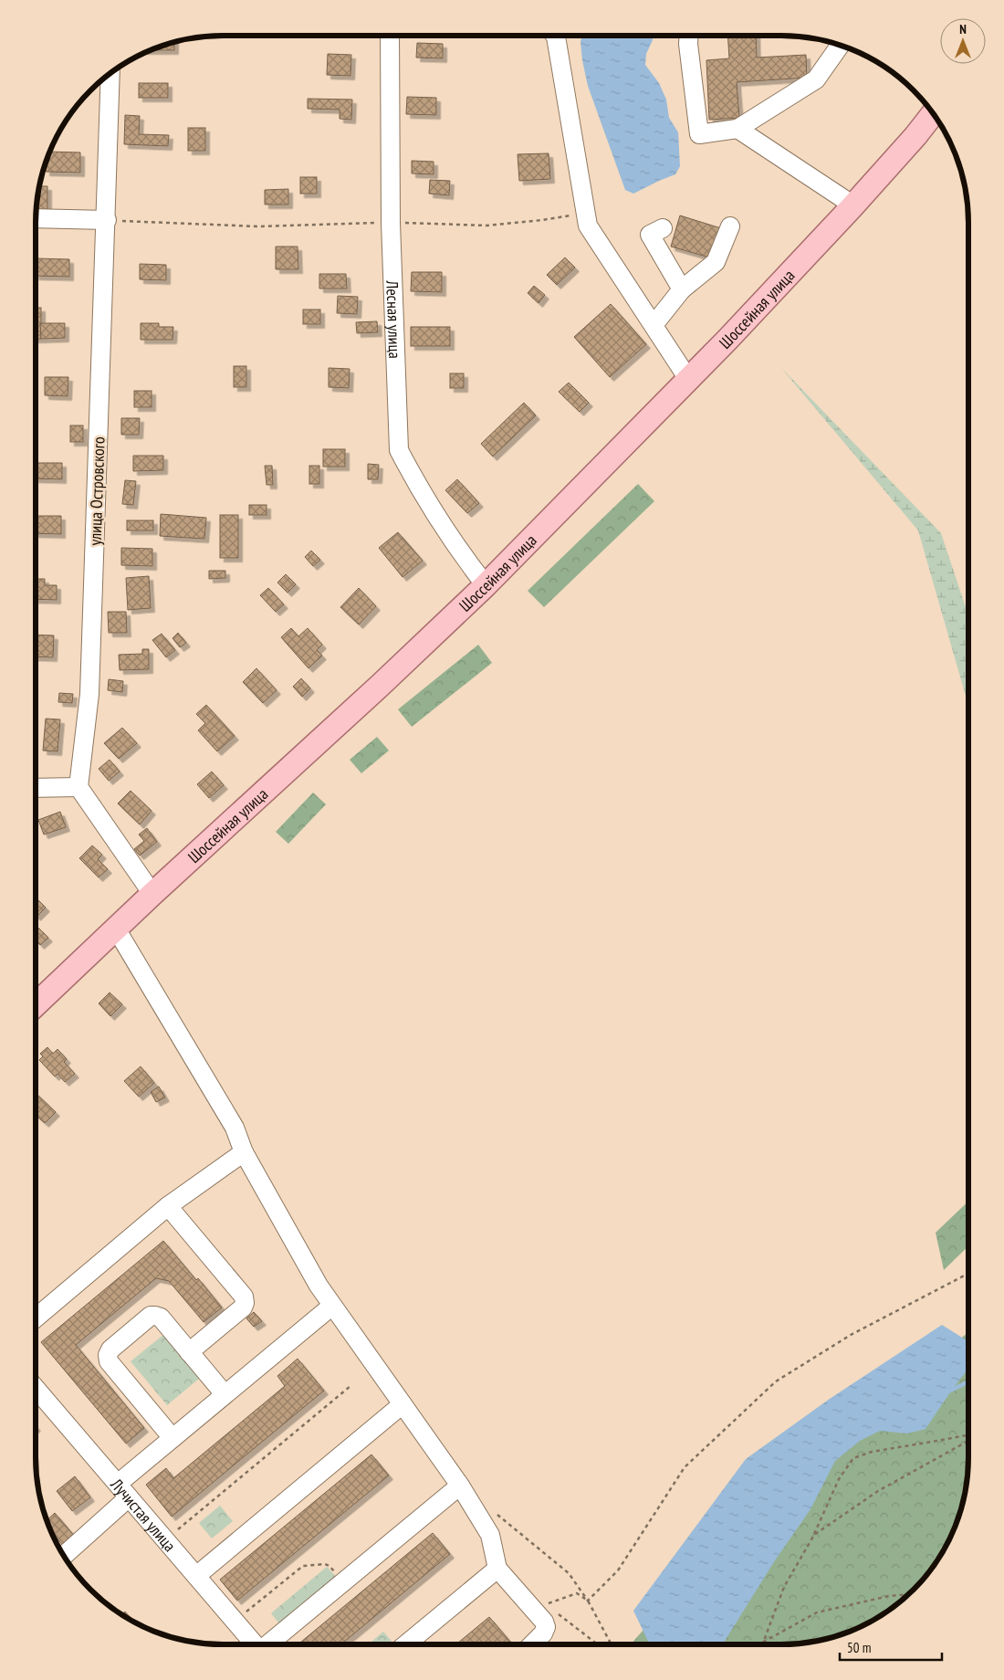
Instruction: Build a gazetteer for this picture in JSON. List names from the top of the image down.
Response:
{
  "streets": {
    "main road": ["Шоссейная улица"],
    "street": ["Лесная улица", "улица Островского", "Лучистая улица"]
  },
  "crossings": [
    ["Шоссейная улица", "Лесная улица"]
  ],
  "scale_bar": "50 m",
  "north": "top"
}
